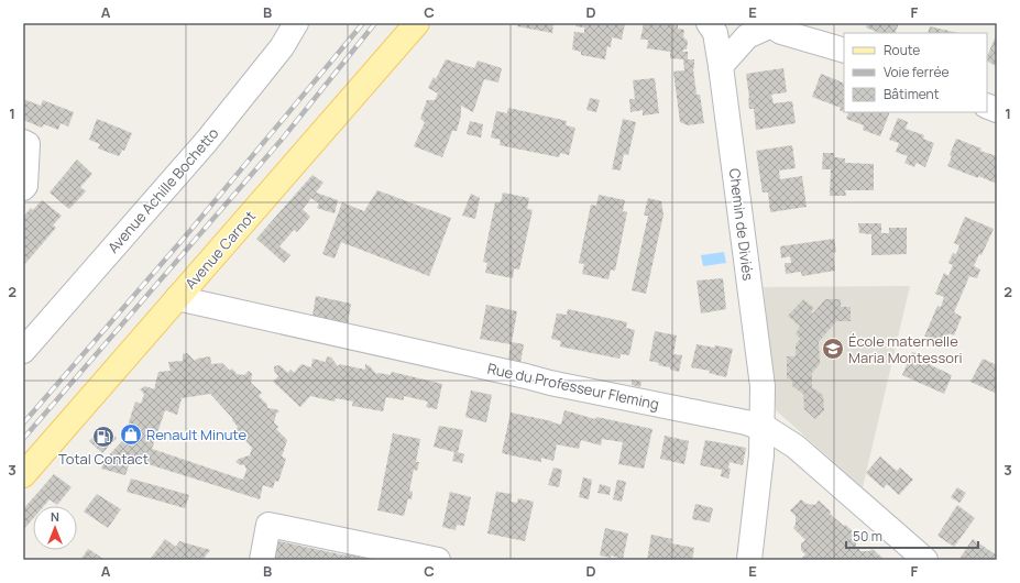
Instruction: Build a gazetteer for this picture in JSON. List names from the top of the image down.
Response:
{
  "streets": {
    "main road": ["Avenue Carnot"],
    "street": ["Avenue Achille Bochetto", "Chemin de Diviés", "Rue du Professeur Fleming"]
  },
  "crossings": [
    ["Chemin de Diviés", "Rue du Professeur Fleming"],
    ["Avenue Carnot", "Rue du Professeur Fleming"]
  ],
  "places": {
    "school or university": ["École maternelle Maria Montessori"],
    "shop": ["Renault Minute"],
    "fuel station": ["Total Contact"]
  },
  "legend": ["Route", "Voie ferrée", "Bâtiment"],
  "scale_bar": "50 m",
  "north": "top",
  "grid": {
    "columns": [
      "A",
      "B",
      "C",
      "D",
      "E",
      "F"
    ],
    "rows": ["1", "2", "3"]
  }
}
